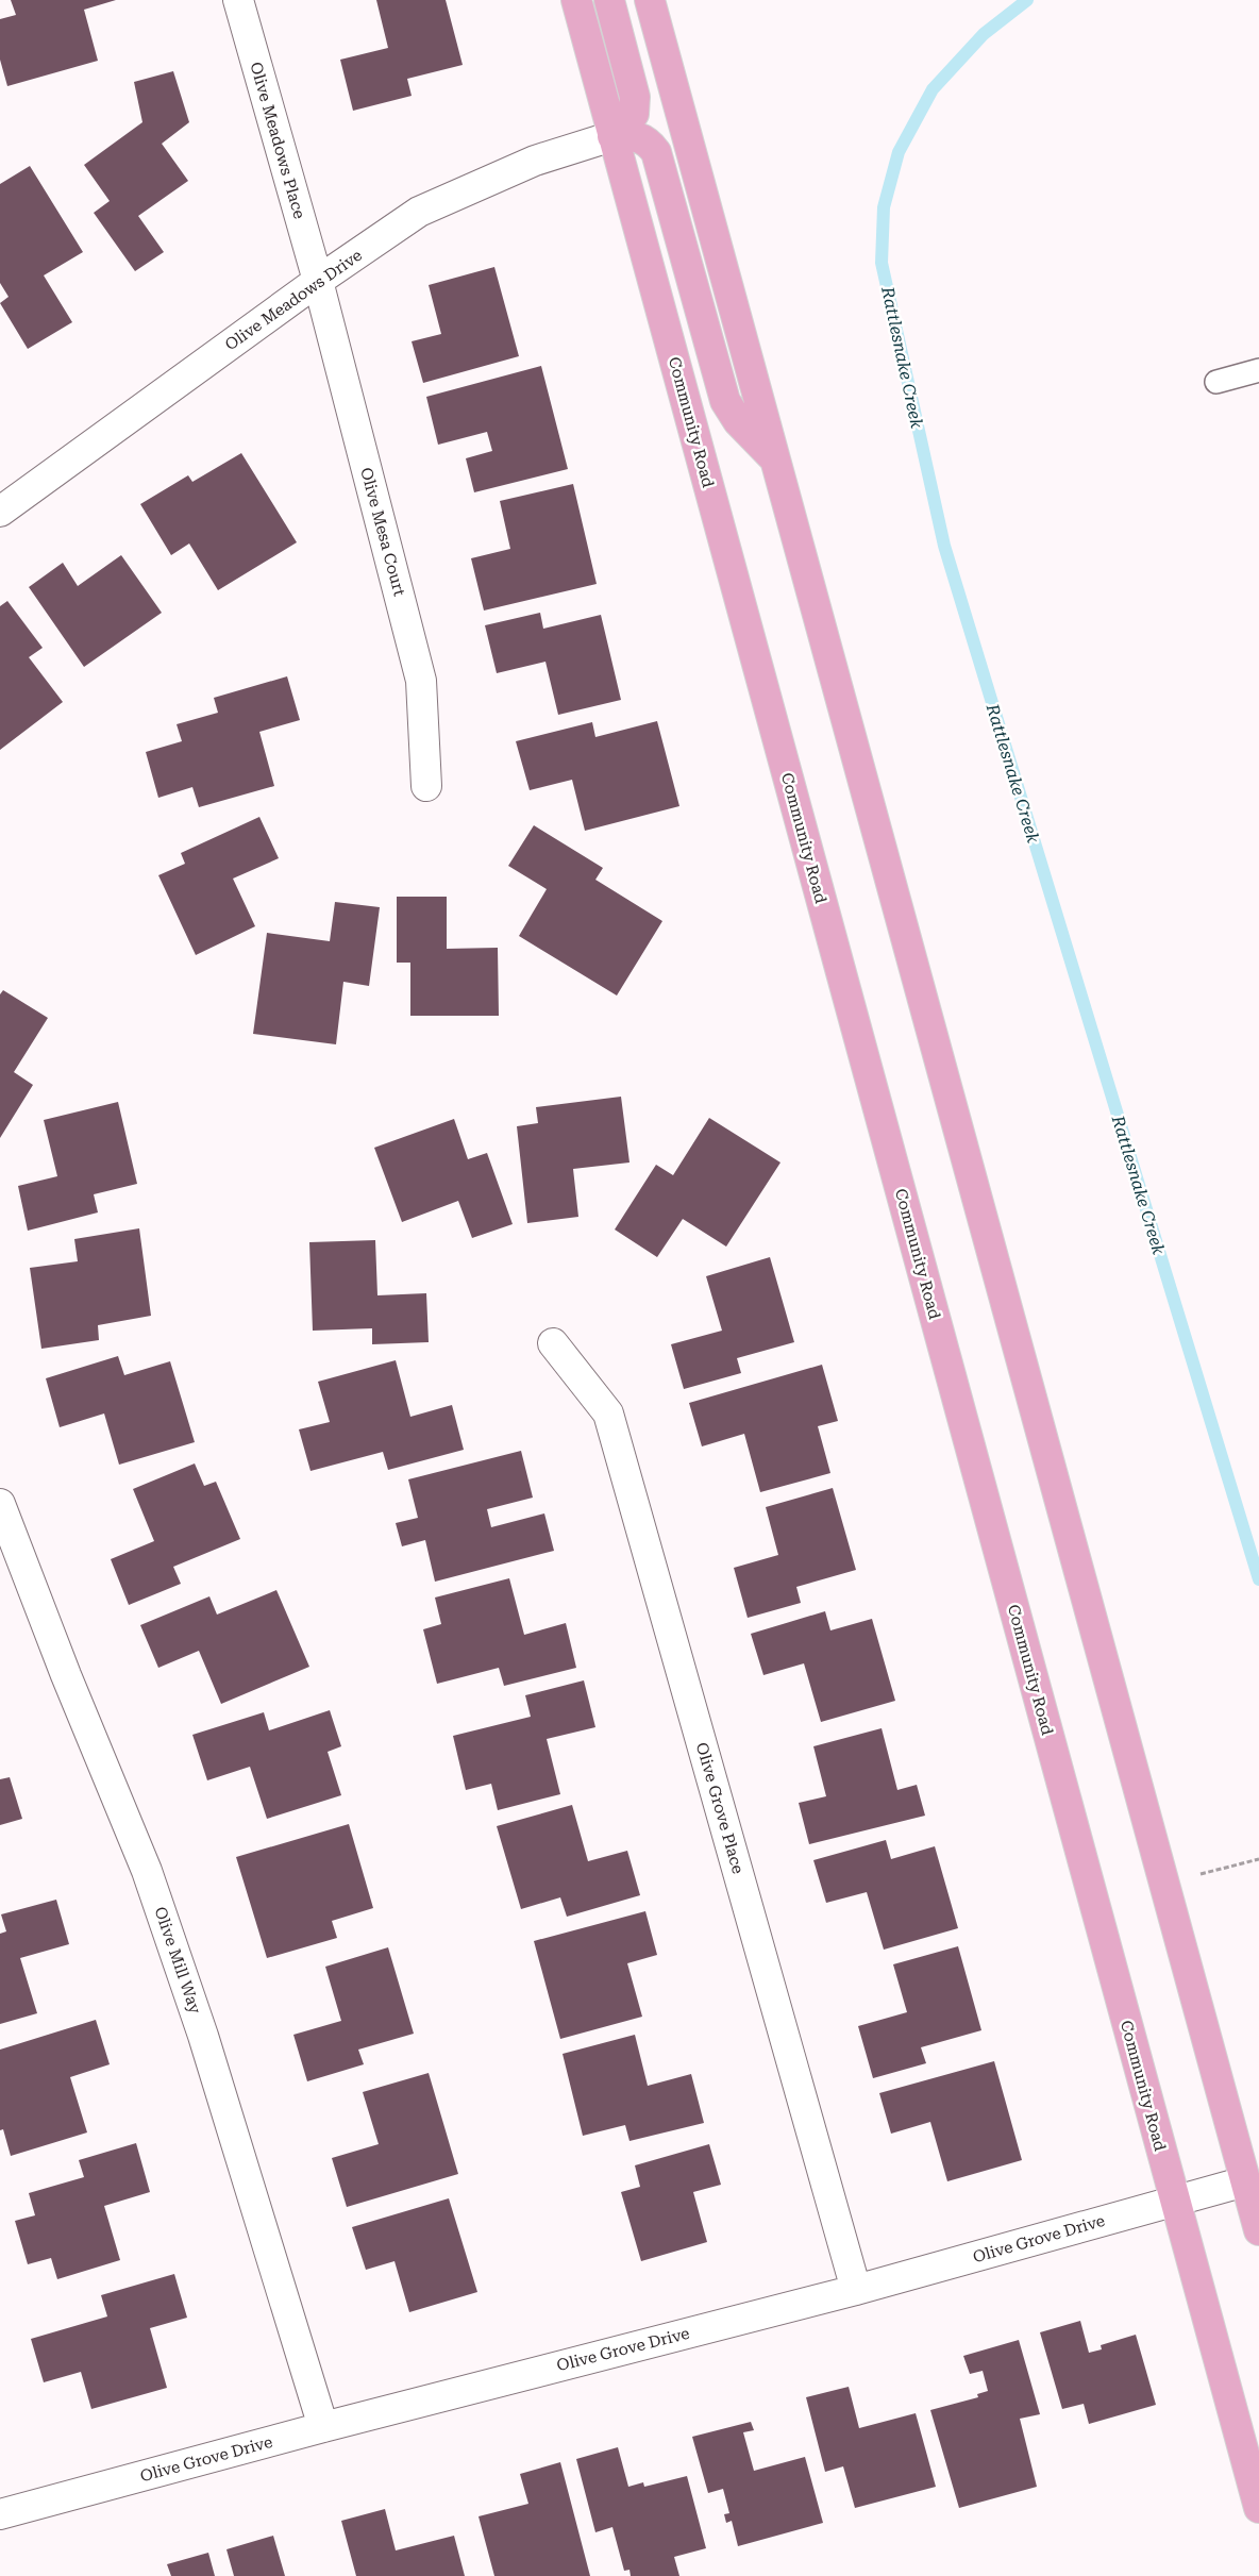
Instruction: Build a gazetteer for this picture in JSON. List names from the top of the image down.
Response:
{
  "streets": {
    "main road": ["Community Road"],
    "street": [
      "Olive Meadows Place",
      "Olive Meadows Drive",
      "Olive Mesa Court",
      "Olive Grove Place",
      "Olive Mill Way",
      "Olive Grove Drive"
    ]
  },
  "crossings": [
    ["Olive Meadows Place", "Olive Meadows Drive"],
    ["Olive Meadows Place", "Olive Mesa Court"],
    ["Olive Meadows Drive", "Community Road"],
    ["Olive Meadows Drive", "Olive Mesa Court"],
    ["Community Road", "Olive Grove Drive"],
    ["Olive Grove Place", "Olive Grove Drive"],
    ["Olive Mill Way", "Olive Grove Drive"]
  ],
  "water": ["Rattlesnake Creek"]
}
